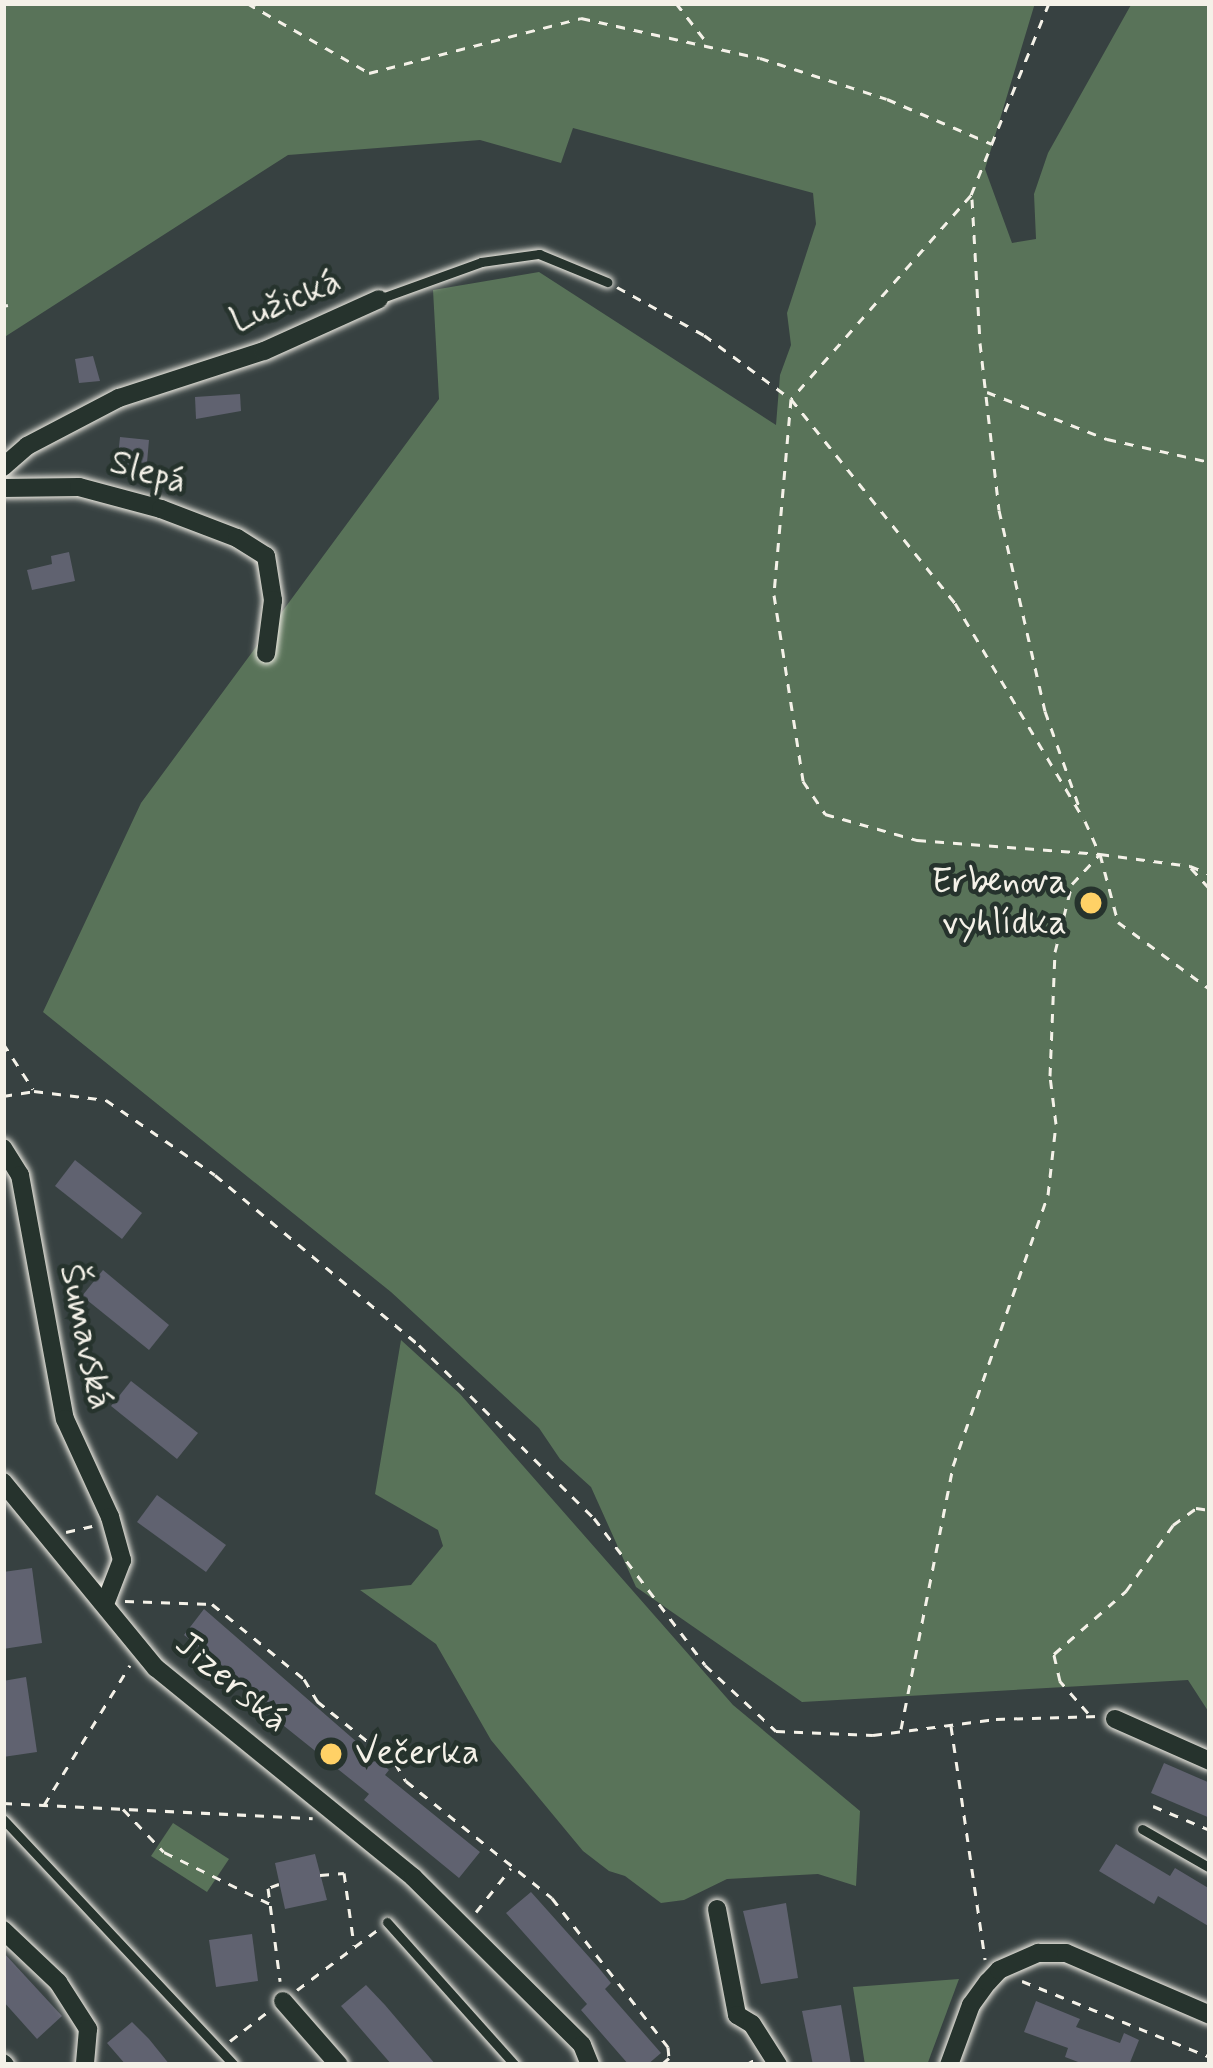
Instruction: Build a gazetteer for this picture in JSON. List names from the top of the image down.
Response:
{
  "streets": {
    "street": [
      "Lužická",
      "Slepá",
      "Šumavská",
      "Jizerská"
    ]
  },
  "crossings": [
    ["Šumavská", "Jizerská"]
  ],
  "places": ["Erbenova vyhlídka", "Večerka"]
}
